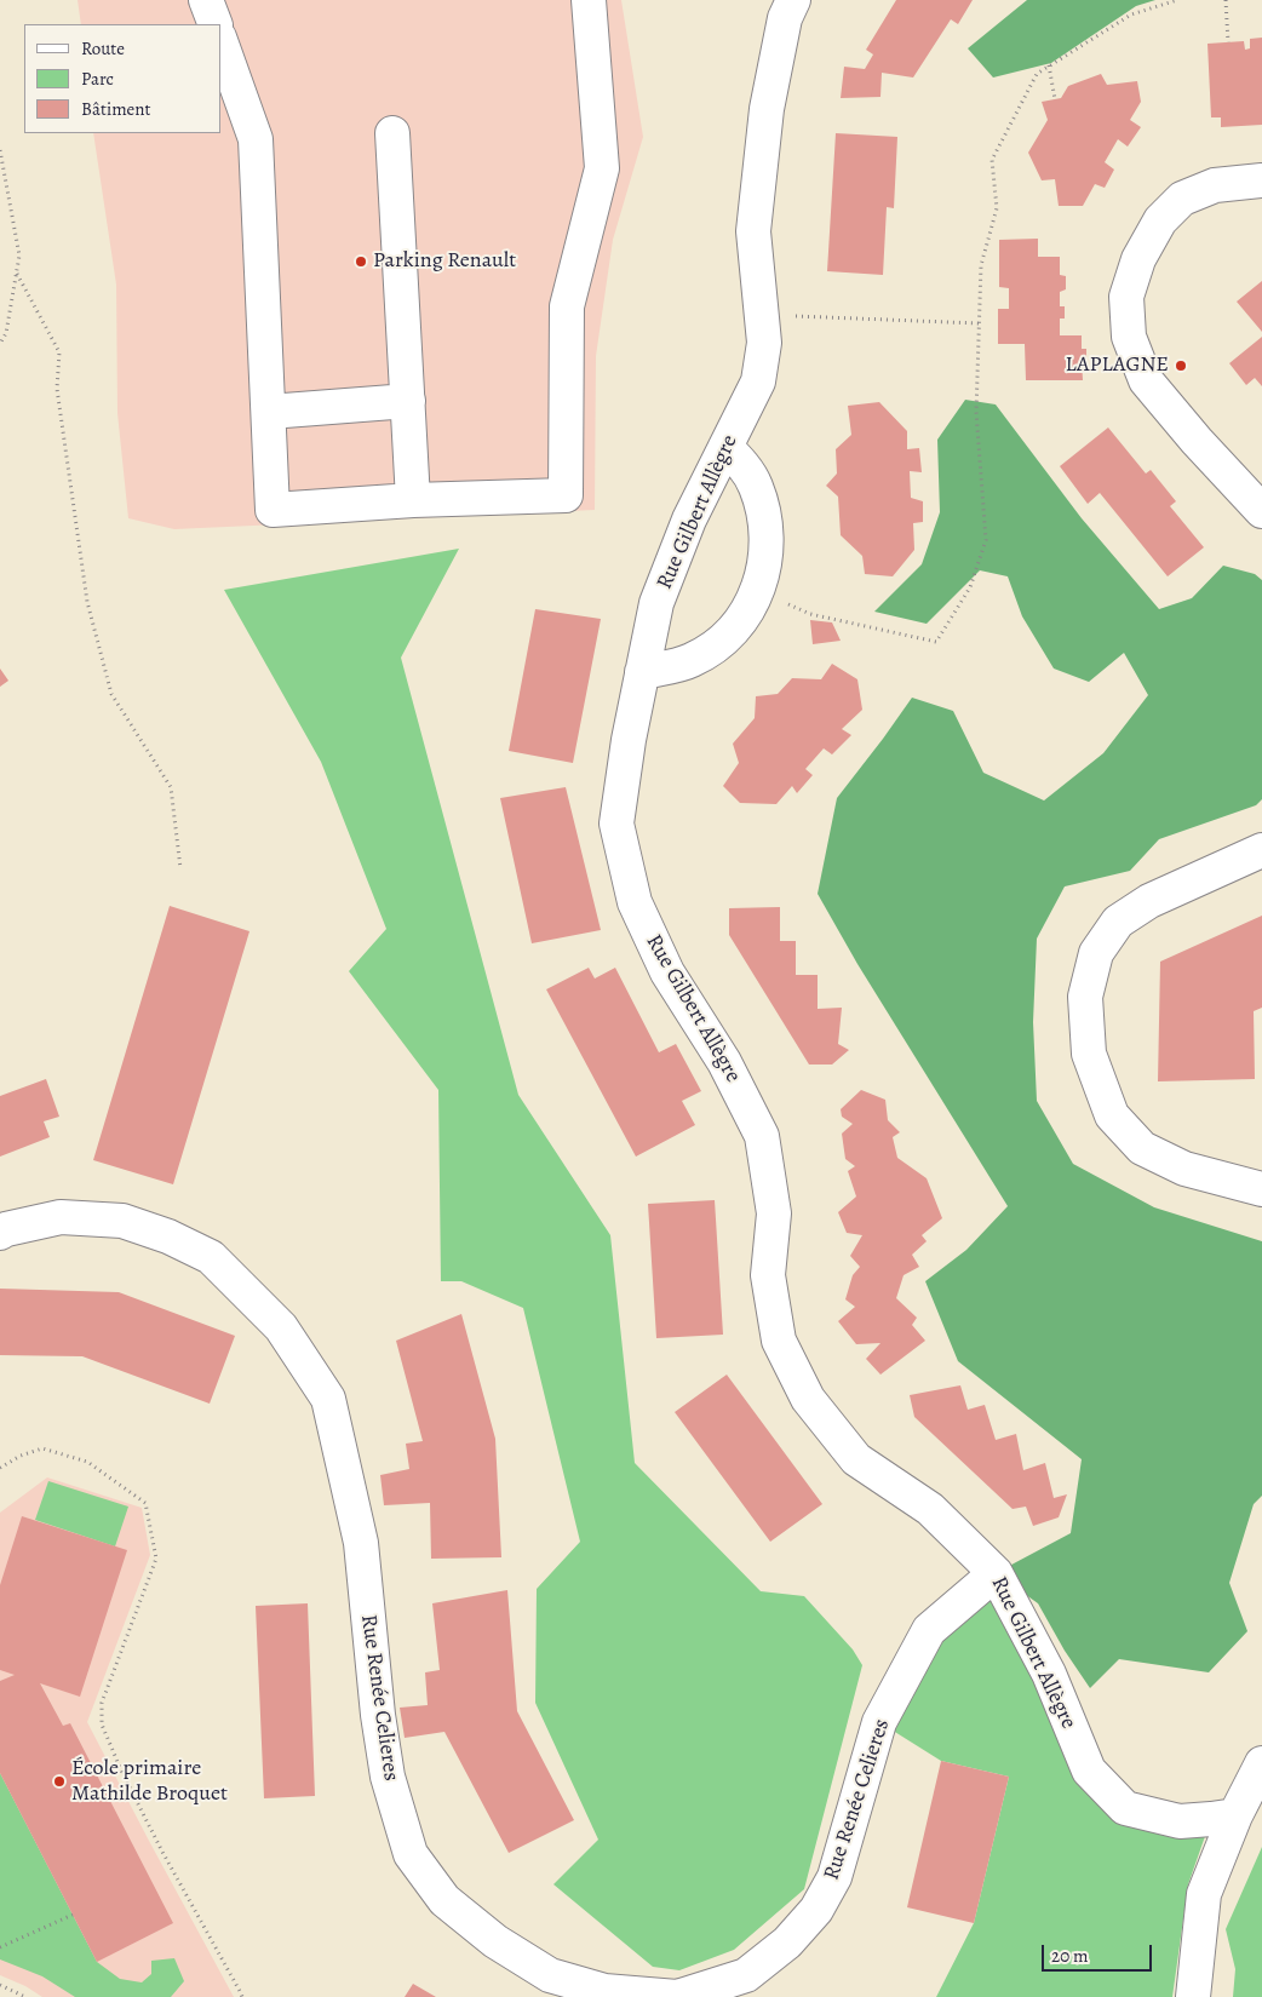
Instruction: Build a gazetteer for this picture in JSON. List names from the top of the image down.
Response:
{
  "streets": {
    "street": ["Rue Gilbert Allègre", "Rue Renée Celieres"]
  },
  "crossings": [
    ["Rue Gilbert Allègre", "Rue Renée Celieres"]
  ],
  "places": ["Parking Renault", "LAPLAGNE", "École primaire Mathilde Broquet"],
  "legend": ["Route", "Parc", "Bâtiment"],
  "scale_bar": "20 m"
}
